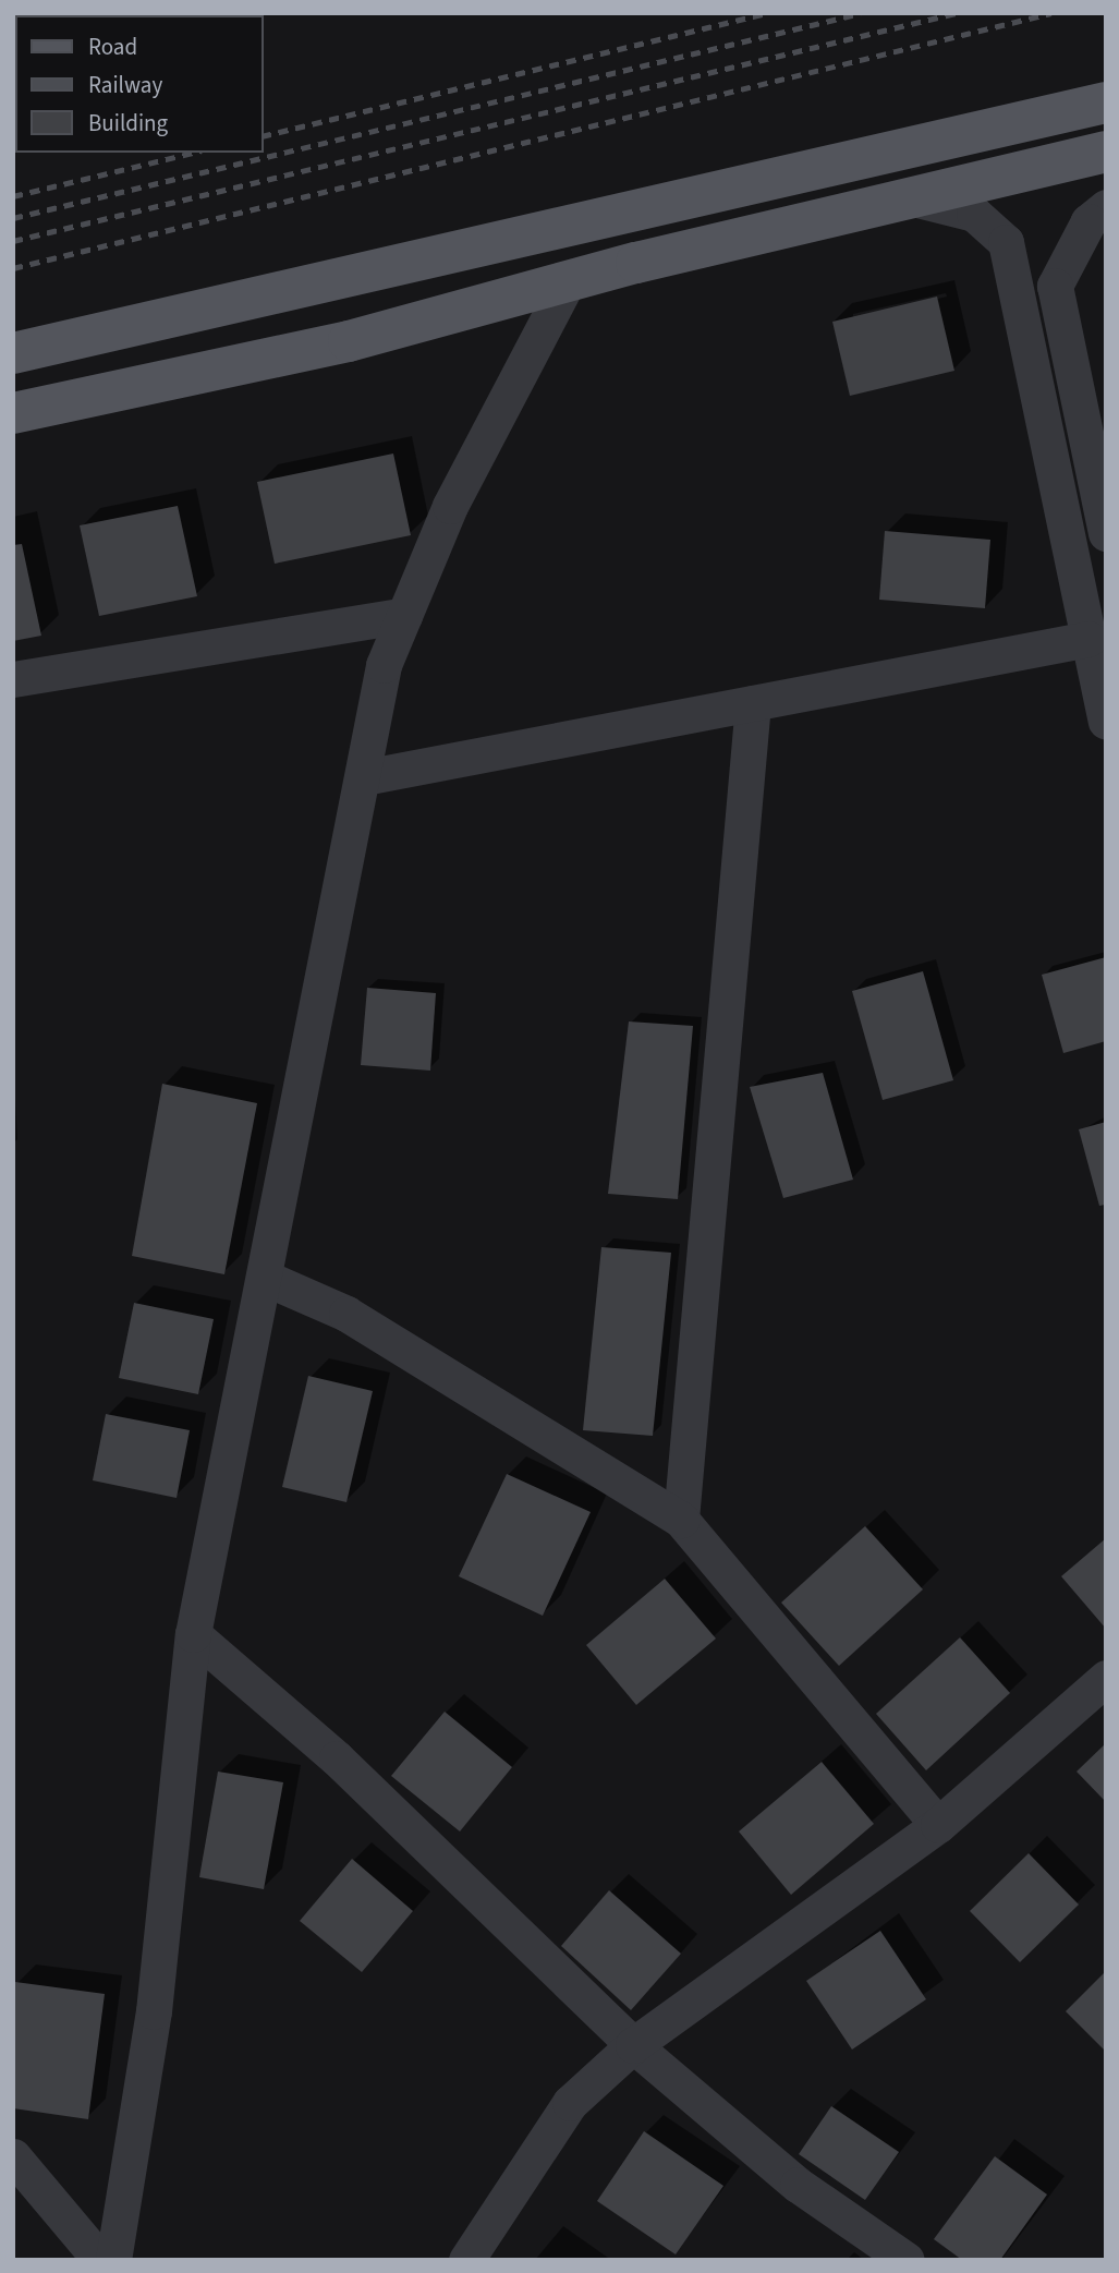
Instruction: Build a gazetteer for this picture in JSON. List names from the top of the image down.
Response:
{
  "legend": ["Road", "Railway", "Building"]
}
